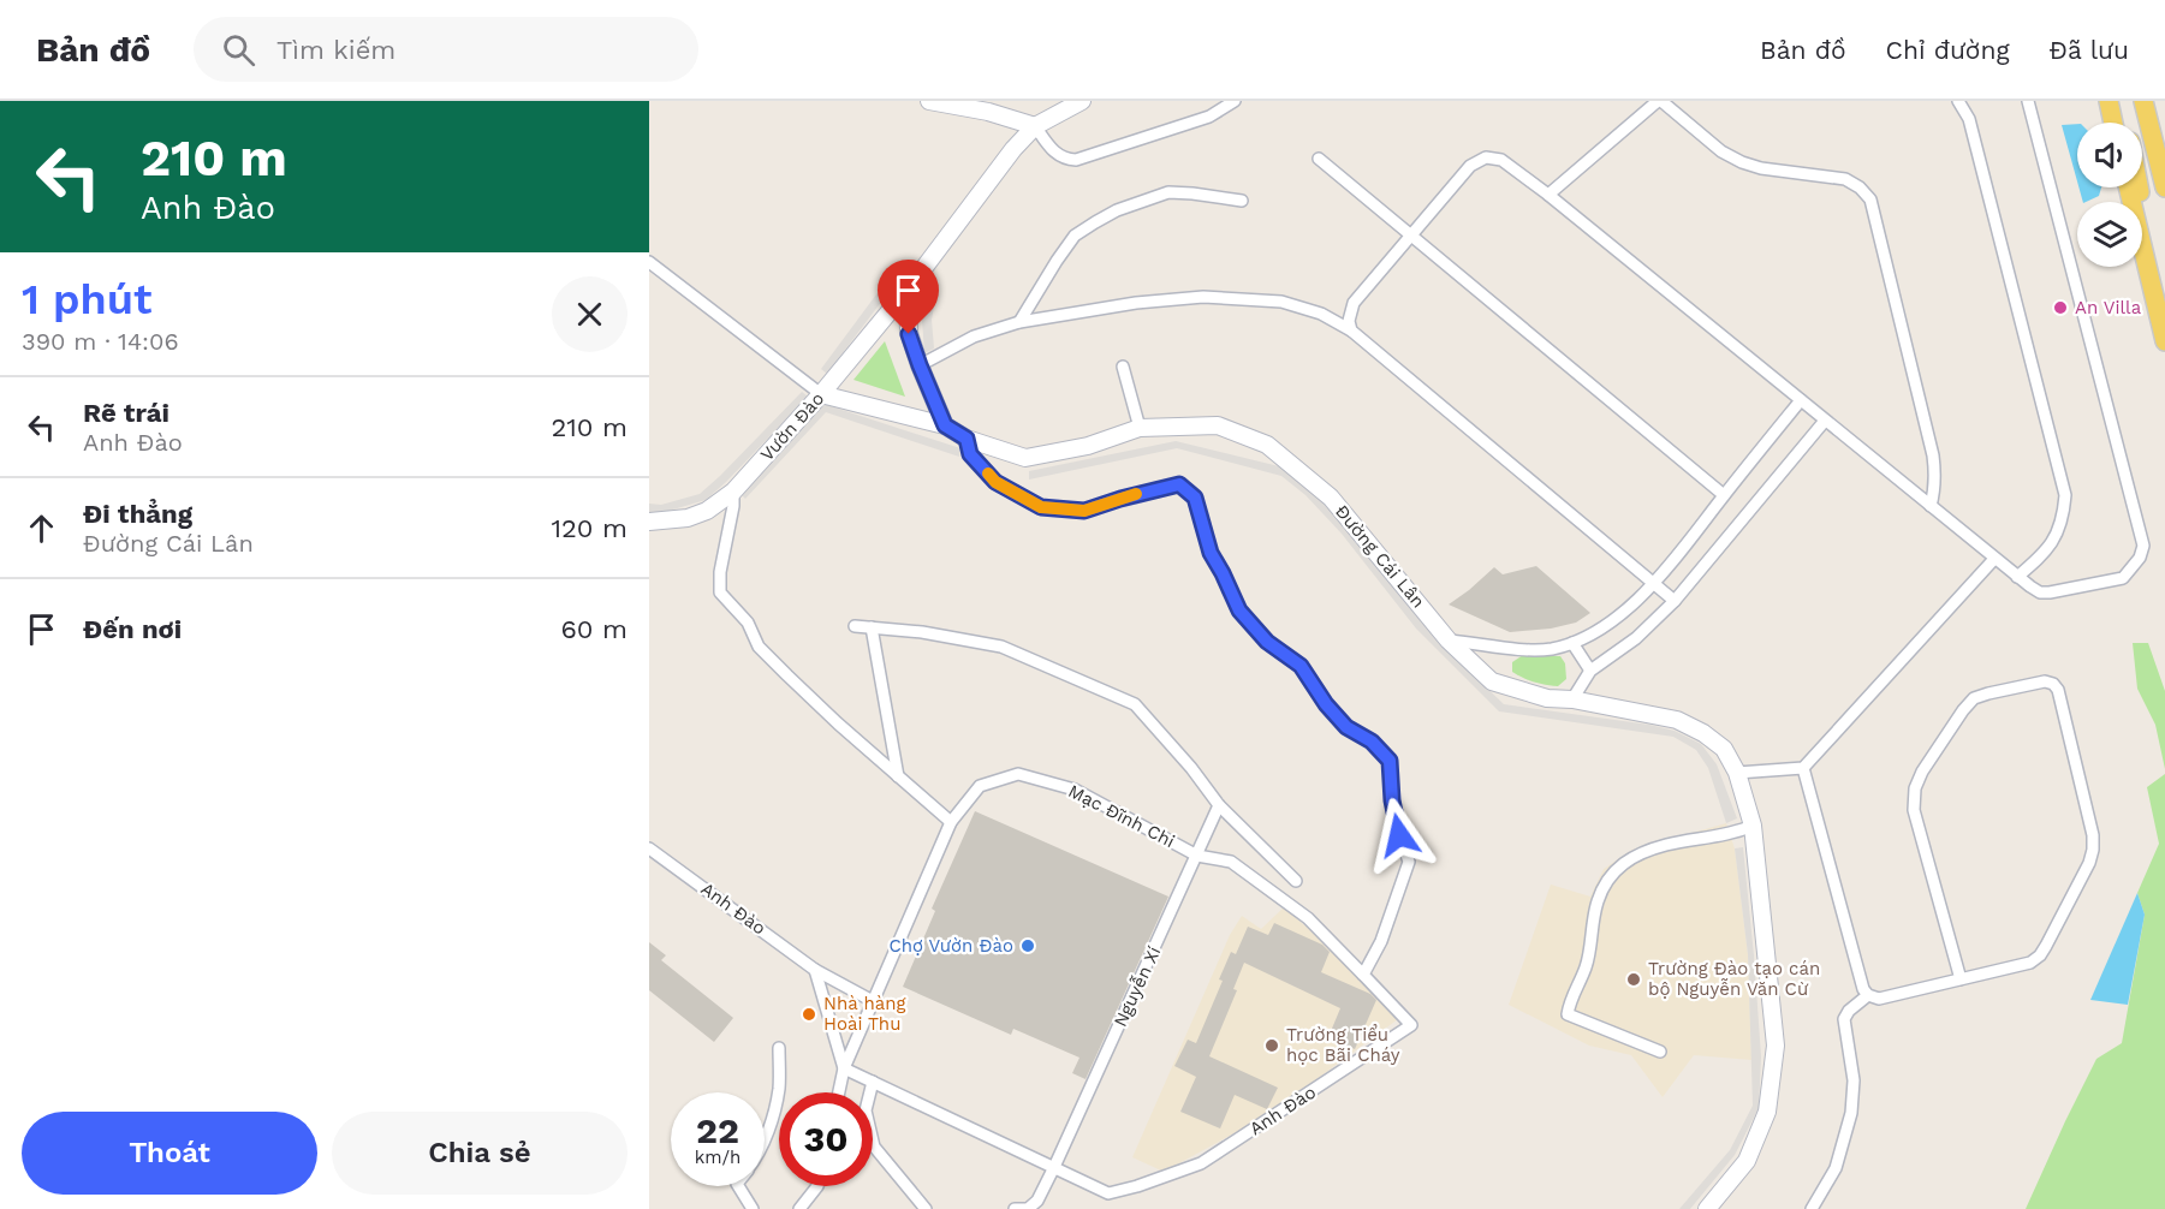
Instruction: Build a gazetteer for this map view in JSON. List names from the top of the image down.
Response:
{
  "streets": {
    "main road": ["Vườn Đào", "Đường Cái Lân"],
    "street": ["Mạc Đĩnh Chi", "Anh Đào", "Nguyễn Xí"]
  },
  "crossings": [
    ["Vườn Đào", "Đường Cái Lân"],
    ["Mạc Đĩnh Chi", "Anh Đào"],
    ["Mạc Đĩnh Chi", "Nguyễn Xí"],
    ["Anh Đào", "Nguyễn Xí"]
  ],
  "places": [
    "An Villa",
    "Chợ Vườn Đào",
    "Trường Đào tạo cán bộ Nguyễn Văn Cừ",
    "Nhà hàng Hoài Thu",
    "Trường Tiểu học Bãi Cháy"
  ],
  "page": {
    "header": "Bản đồ",
    "search": "Tìm kiếm",
    "nav": ["Bản đồ", "Chỉ đường", "Đã lưu"],
    "turn": ["210 m", "Anh Đào"],
    "heading": ["1 phút", "390 m · 14:06"],
    "list": [
      {
        "name": "Rẽ trái",
        "note": "Anh Đào",
        "value": "210 m"
      },
      {
        "name": "Đi thẳng",
        "note": "Đường Cái Lân",
        "value": "120 m"
      },
      {
        "name": "Đến nơi",
        "value": "60 m"
      }
    ],
    "speed": "22 km/h",
    "limit": "30",
    "buttons": ["Thoát", "Chia sẻ"]
  }
}
